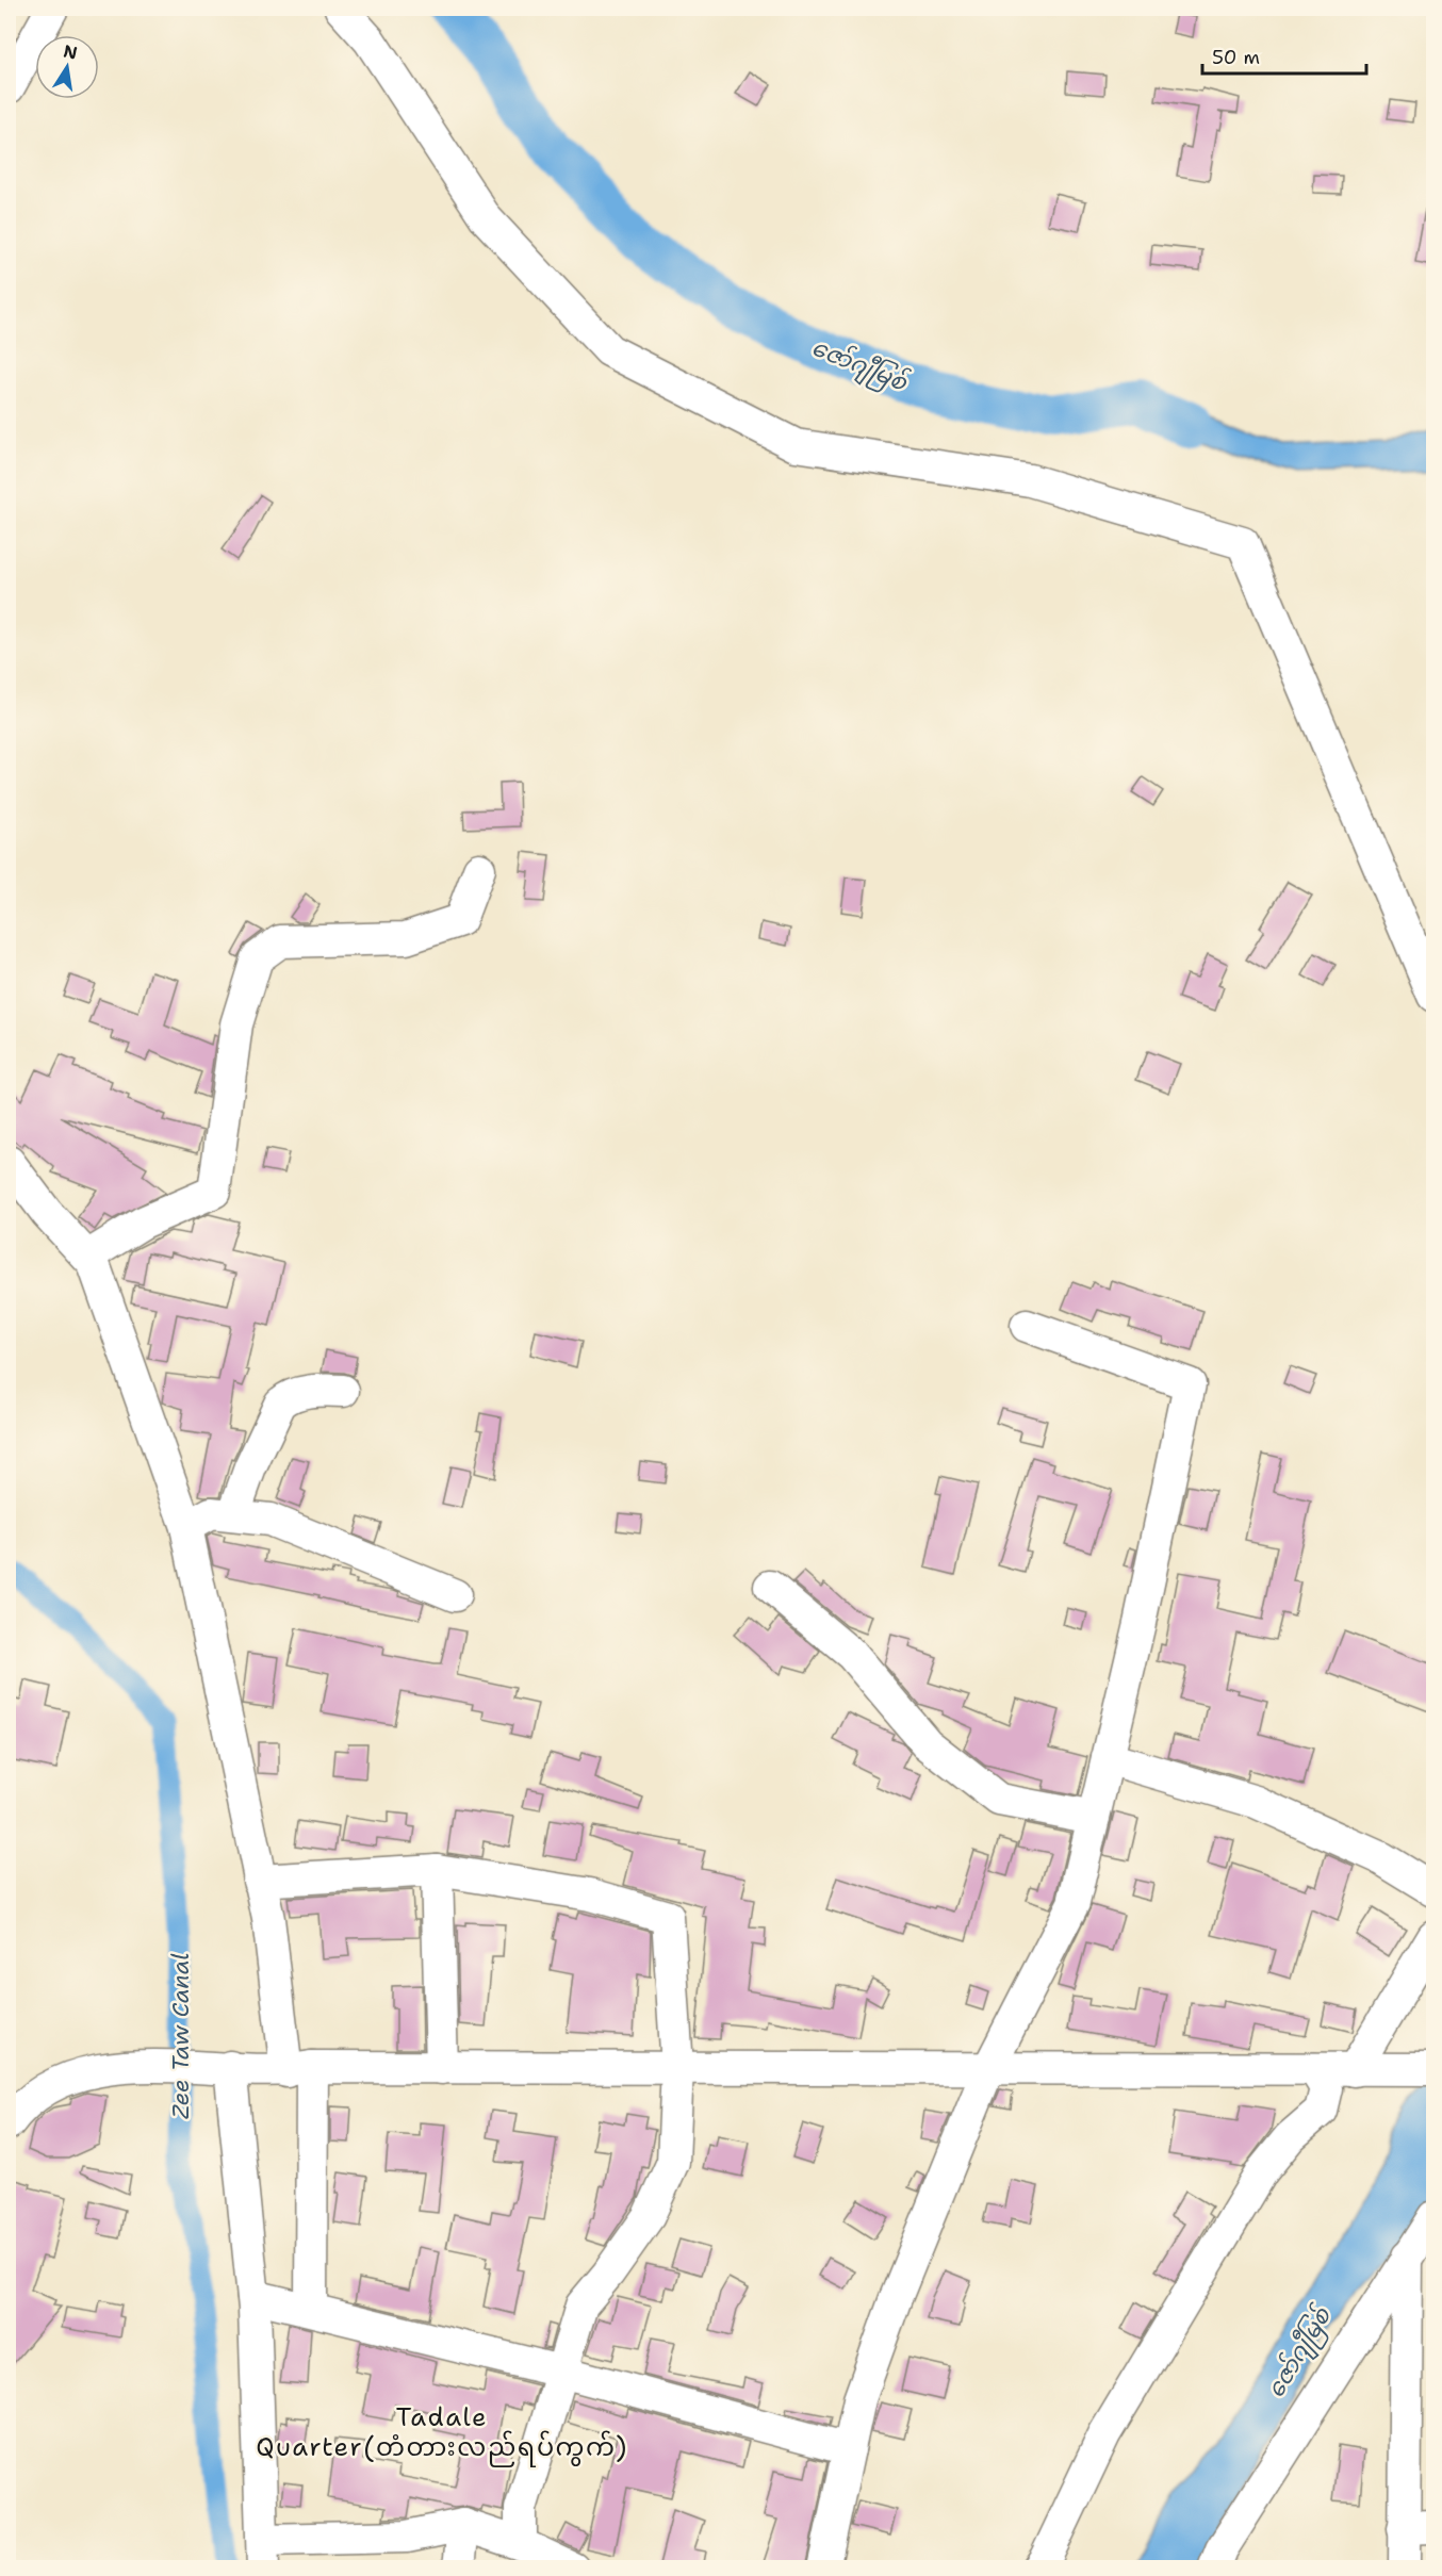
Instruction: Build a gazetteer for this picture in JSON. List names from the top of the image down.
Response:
{
  "districts": ["Tadale Quarter(တံတားလည်ရပ်ကွက်)"],
  "water": ["ဇော်ဂျီမြစ်", "Zee Taw Canal"],
  "scale_bar": "50 m",
  "north": "top"
}
